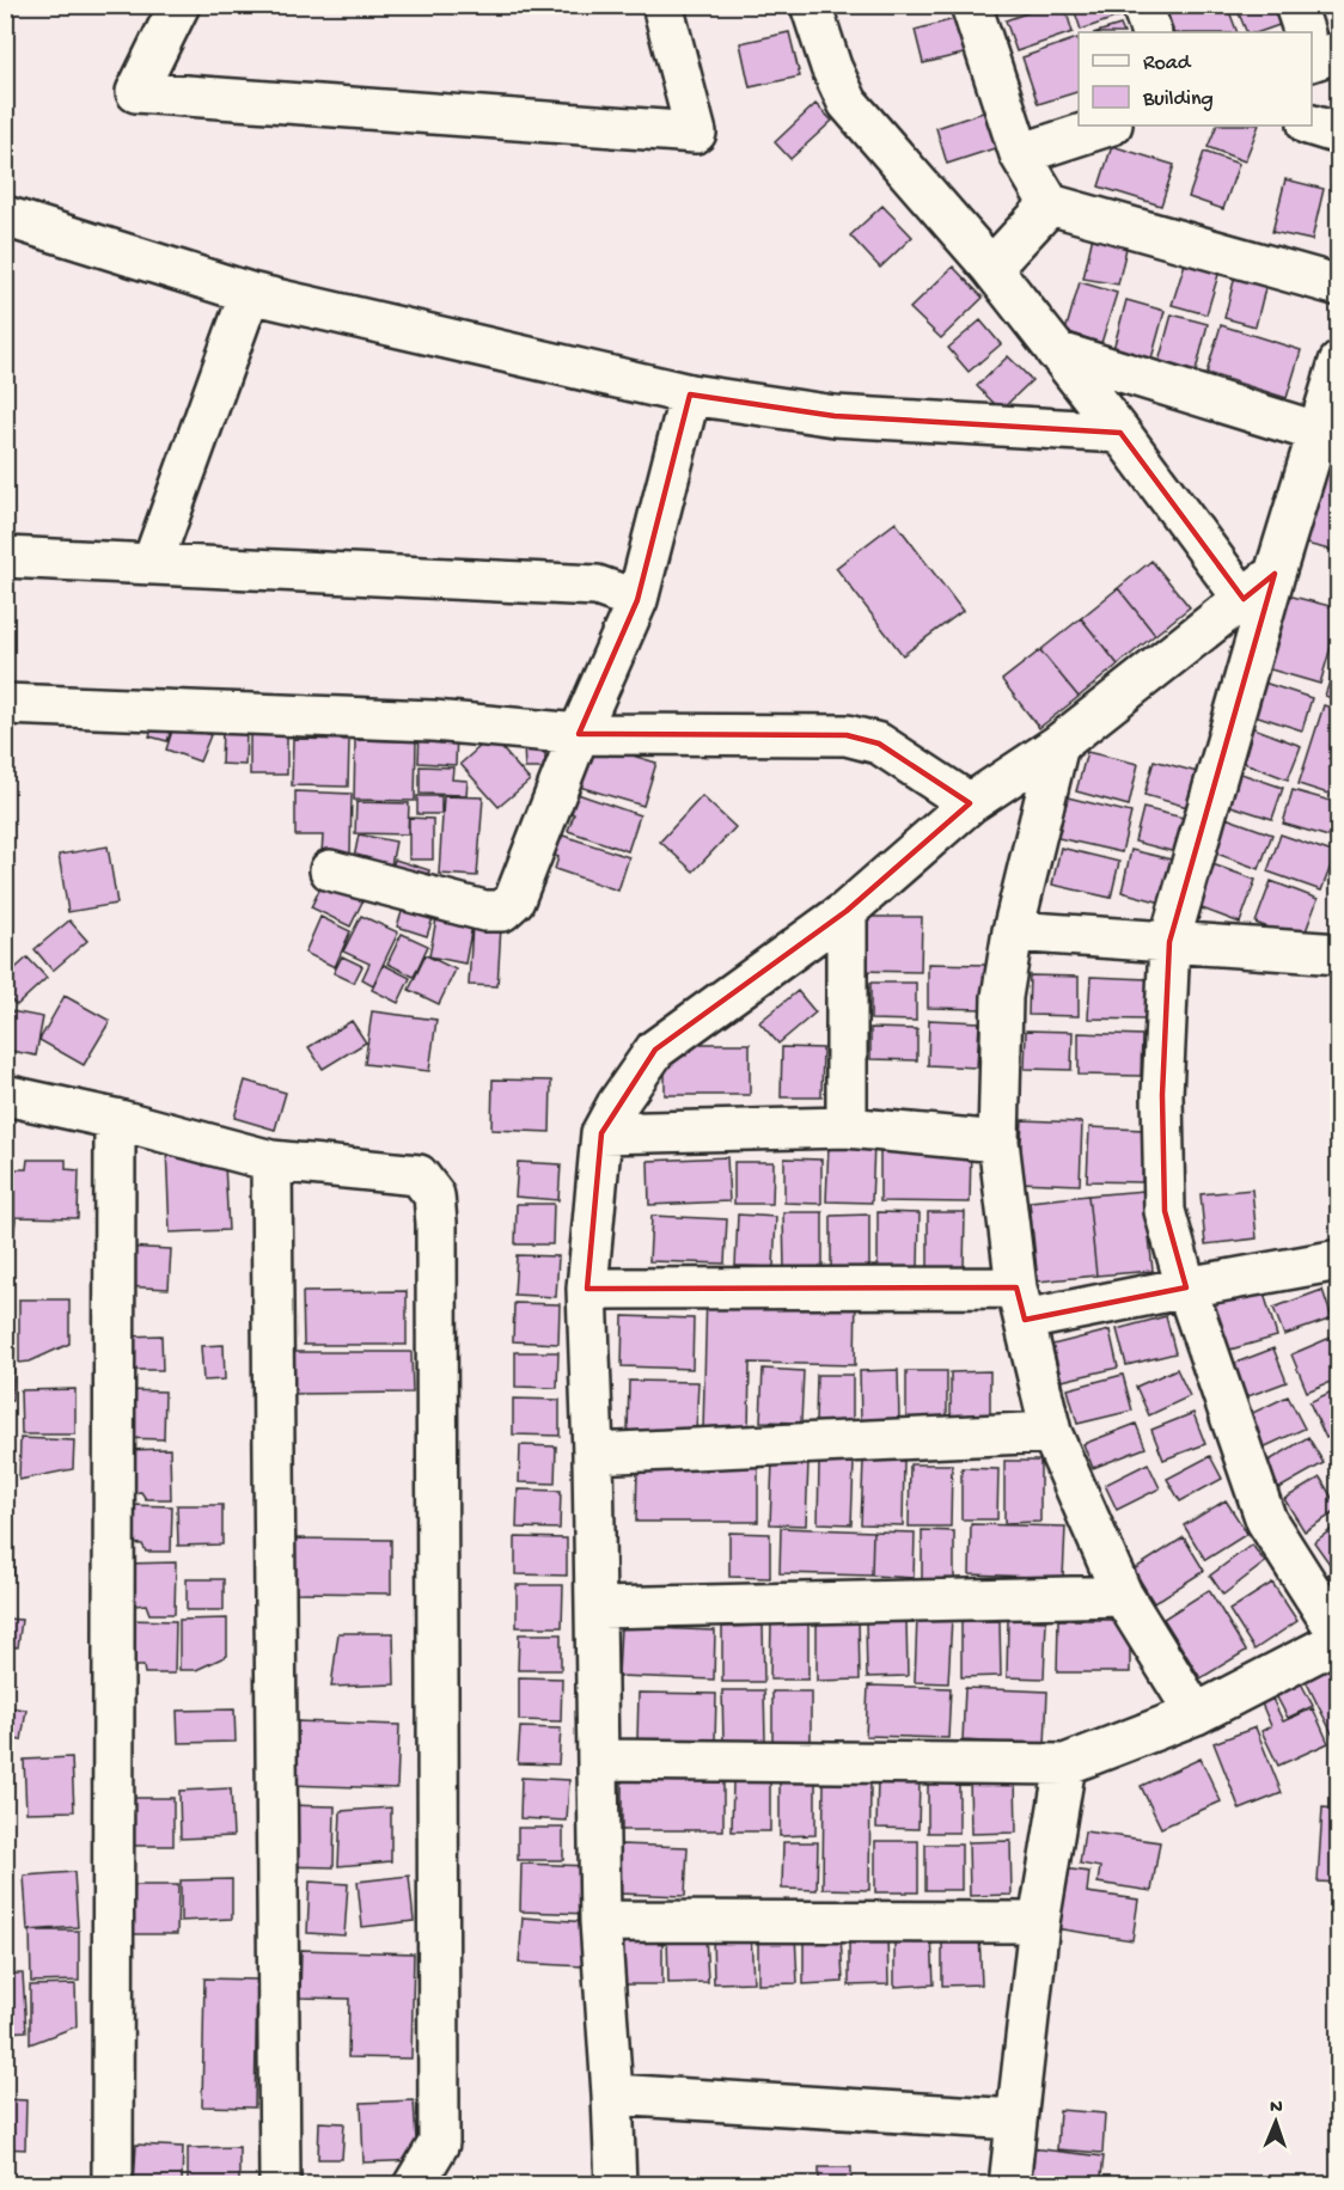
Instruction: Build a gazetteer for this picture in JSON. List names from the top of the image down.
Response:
{
  "legend": ["Road", "Building"],
  "north": "top"
}
